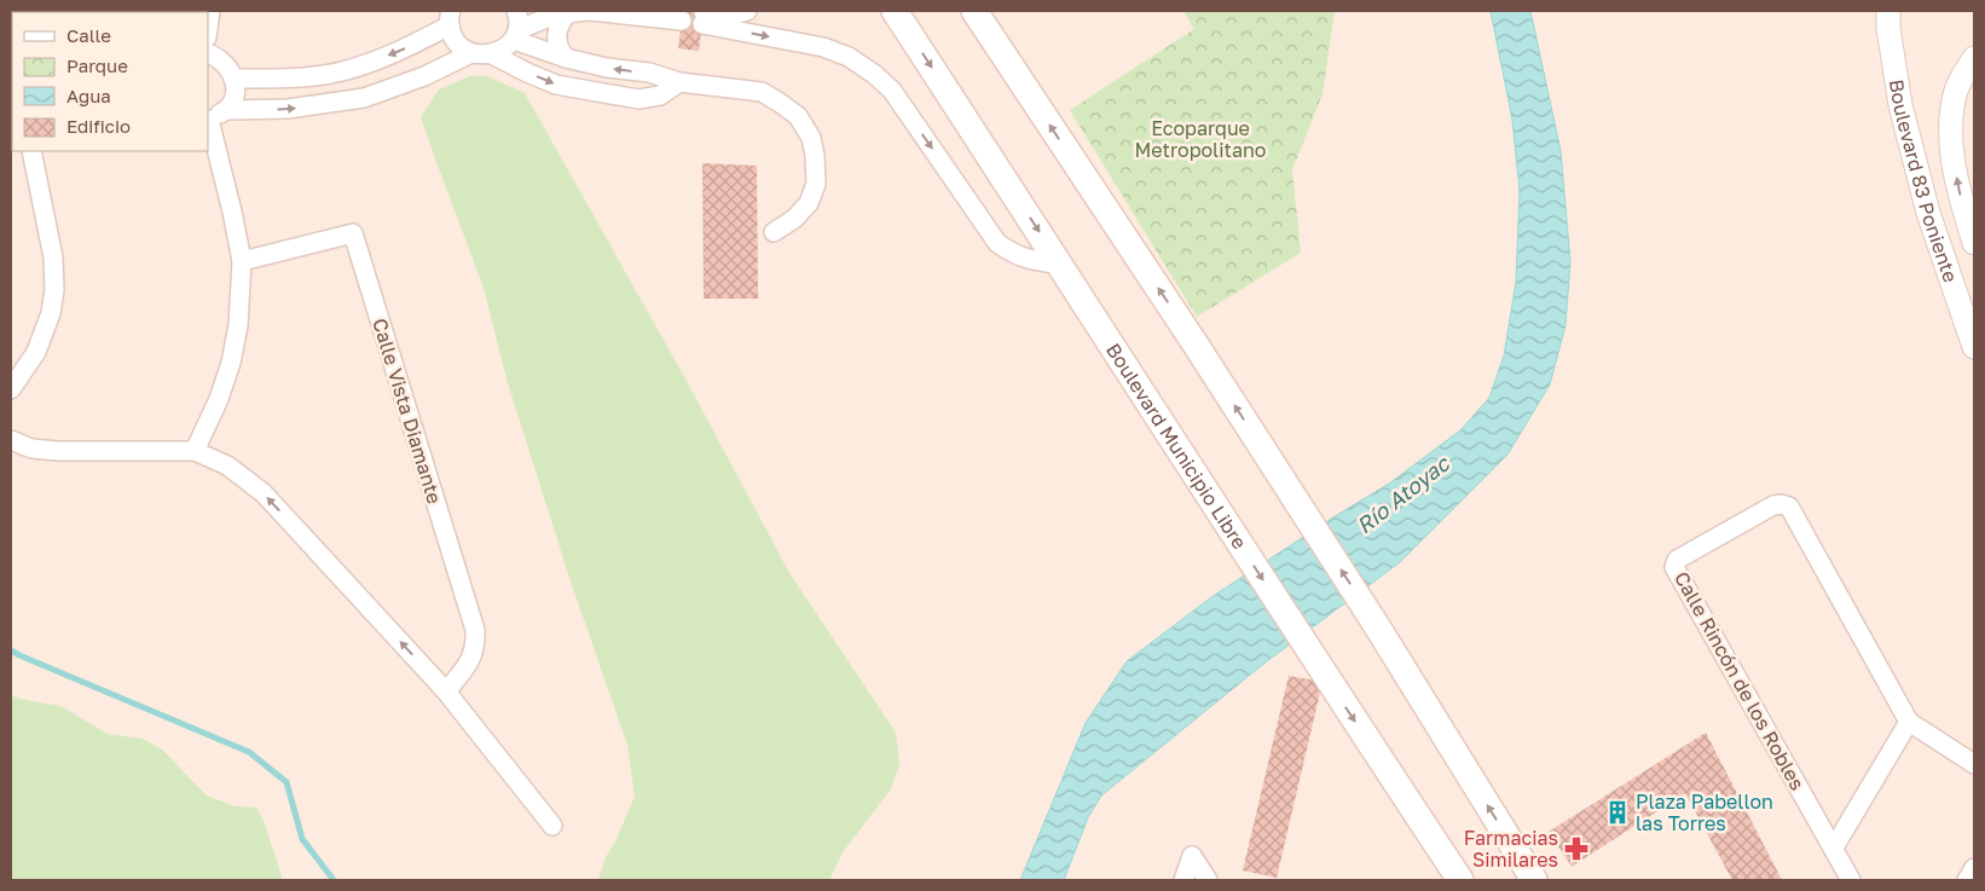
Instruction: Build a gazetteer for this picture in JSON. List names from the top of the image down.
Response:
{
  "streets": {
    "main road": ["Boulevard Municipio Libre"],
    "street": ["Boulevard 83 Poniente", "Calle Vista Diamante", "Calle Rincón de los Robles"]
  },
  "water": ["Río Atoyac"],
  "parks": ["Ecoparque Metropolitano"],
  "places": {
    "building": ["Plaza Pabellon las Torres"],
    "pharmacy": ["Farmacias Similares"]
  },
  "legend": [
    "Calle",
    "Parque",
    "Agua",
    "Edificio"
  ]
}
